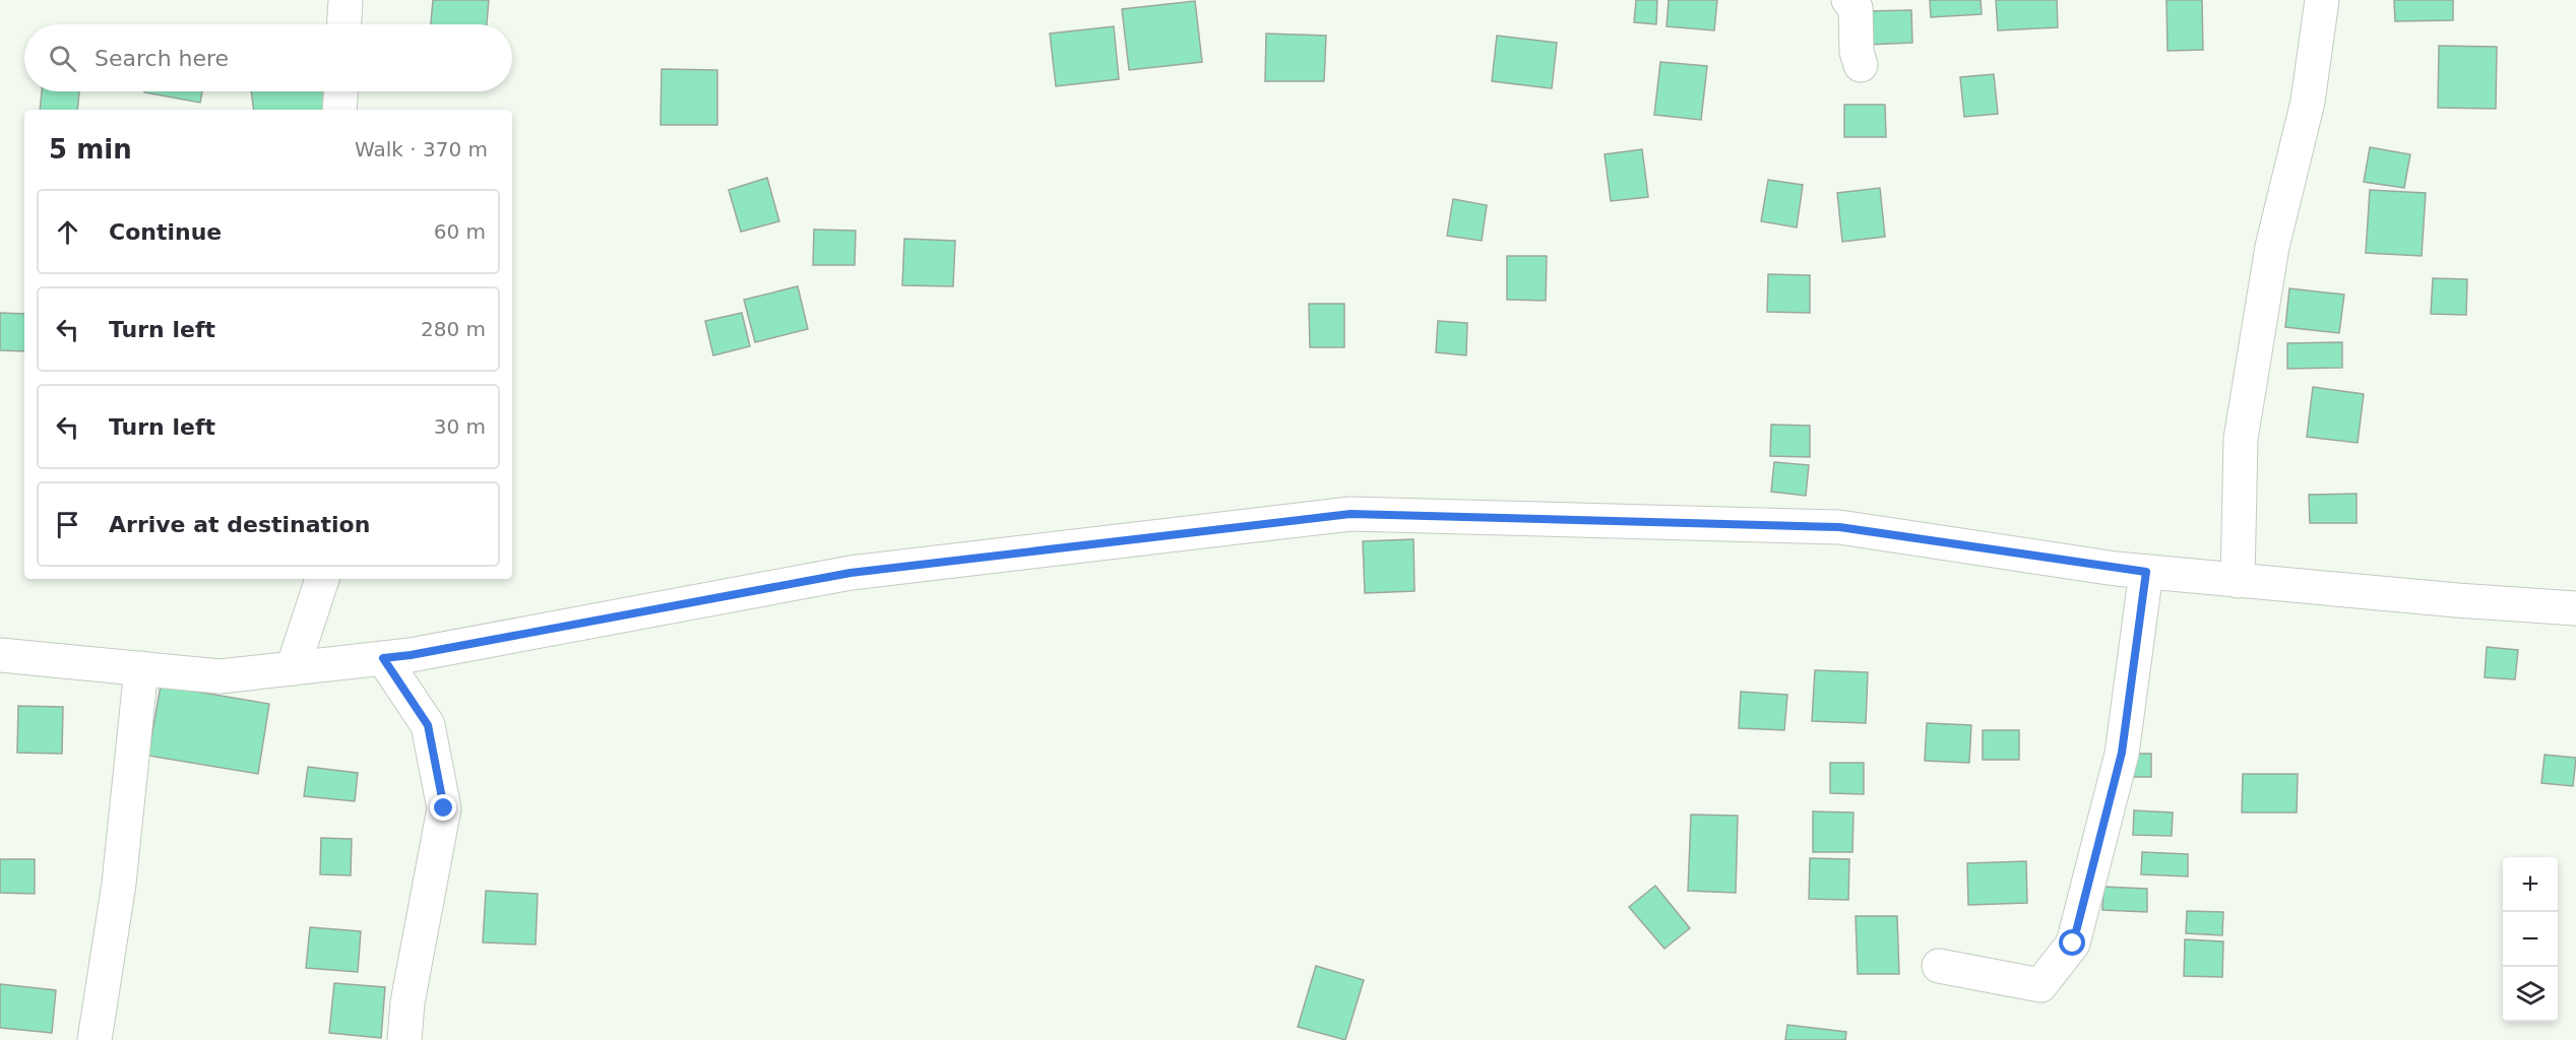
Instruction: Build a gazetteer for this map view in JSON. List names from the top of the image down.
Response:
{
  "page": {
    "search": "Search here",
    "heading": ["5 min", "Walk · 370 m"],
    "list": [
      ["Continue", "60 m"],
      ["Turn left", "280 m"],
      ["Turn left", "30 m"],
      "Arrive at destination"
    ],
    "map_buttons": ["+", "−"]
  }
}
